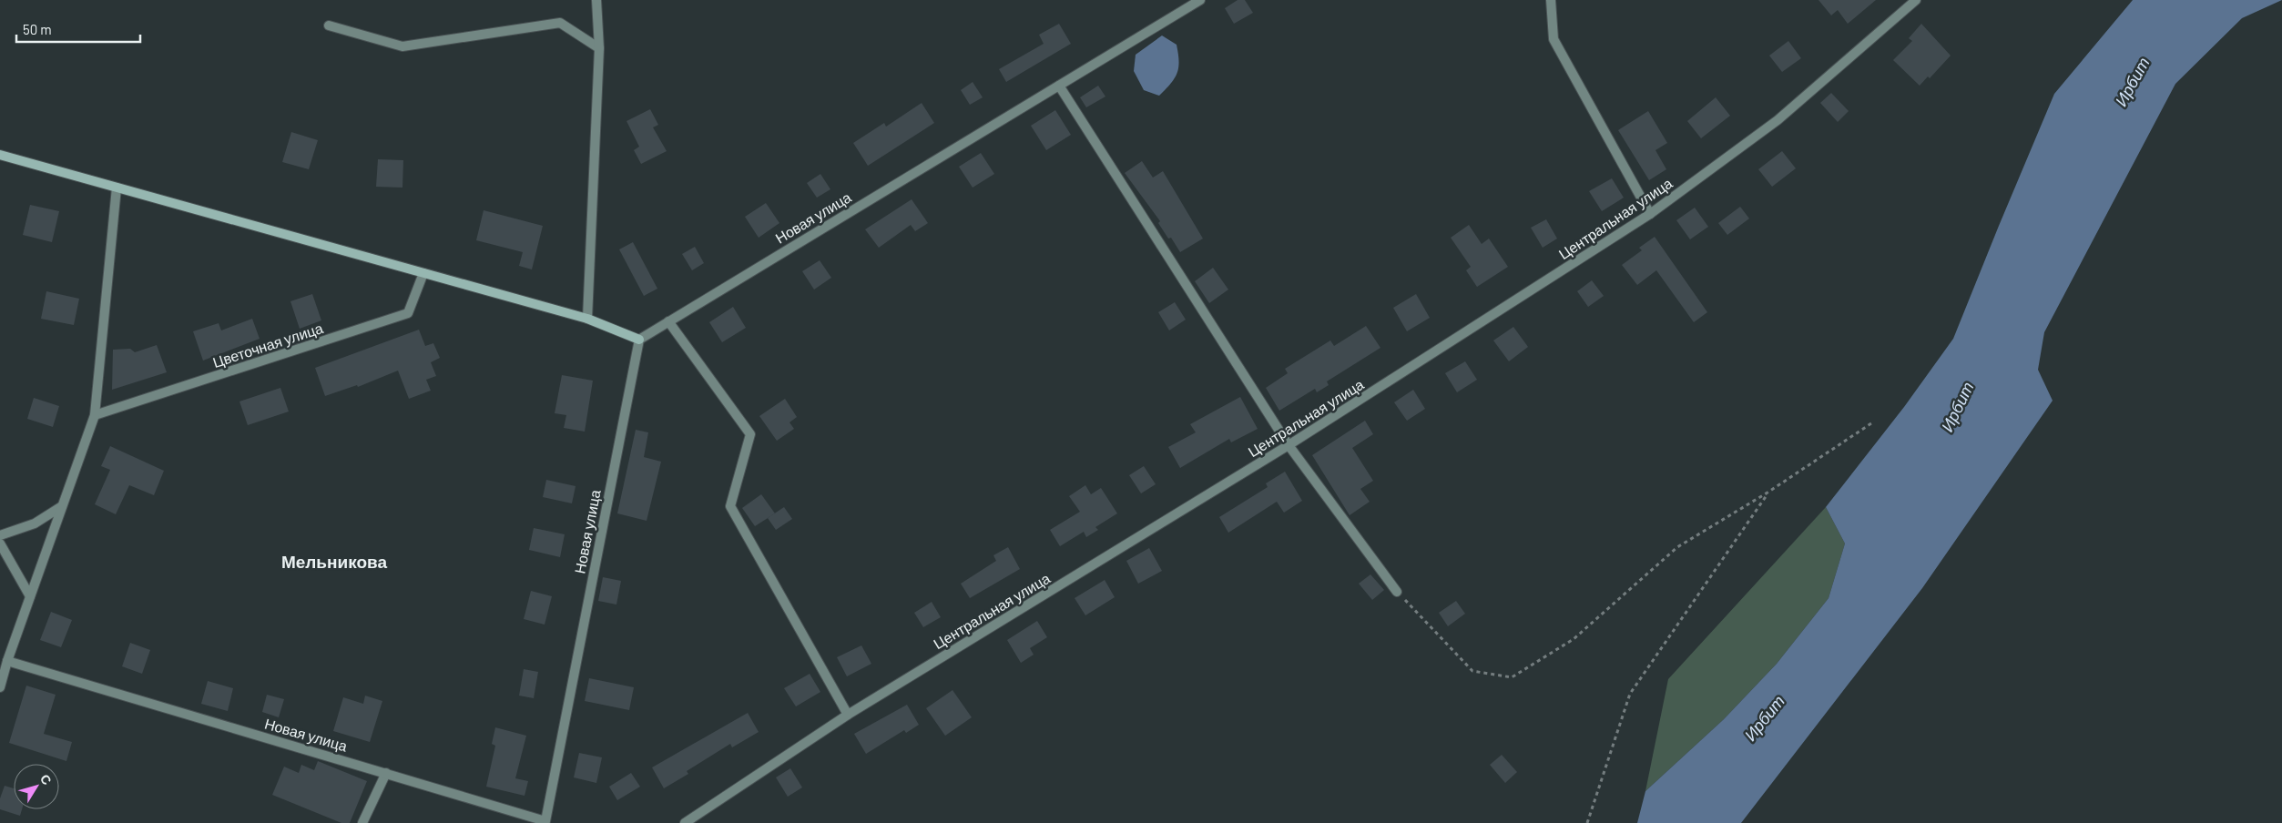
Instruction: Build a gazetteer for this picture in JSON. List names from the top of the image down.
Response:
{
  "streets": {
    "street": ["Новая улица", "Центральная улица", "Цветочная улица"]
  },
  "districts": ["Мельникова"],
  "water": ["Ирбит"],
  "scale_bar": "50 m",
  "north": "top right"
}
